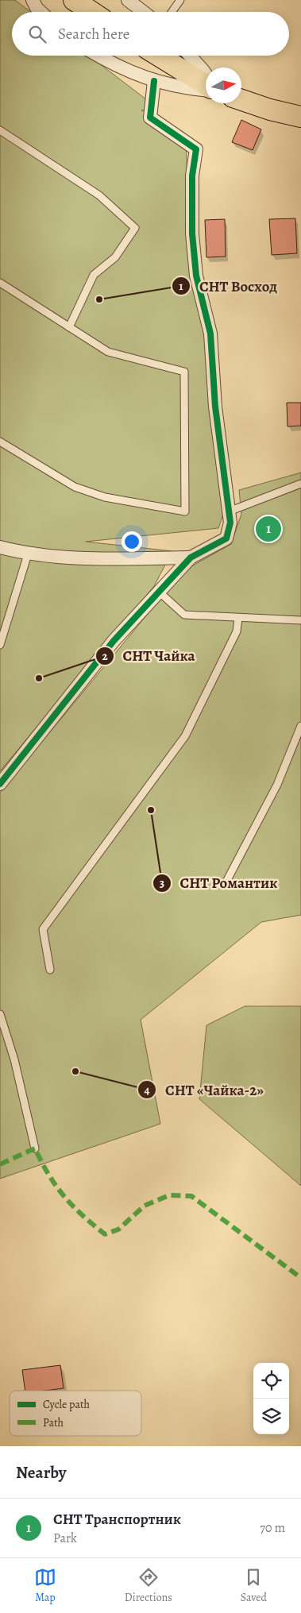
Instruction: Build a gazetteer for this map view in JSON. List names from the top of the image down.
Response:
{
  "places": [
    "СНТ Восход",
    "СНТ Чайка",
    "СНТ Романтик",
    "СНТ «Чайка-2»"
  ],
  "legend": ["Cycle path", "Path"],
  "north": "right",
  "page": {
    "search": "Search here",
    "pins": "1",
    "heading": "Nearby",
    "list": [
      {
        "mark": "1",
        "name": "СНТ Транспортник",
        "note": "Park",
        "value": "70 m"
      }
    ],
    "nav": ["Map", "Directions", "Saved"]
  }
}
